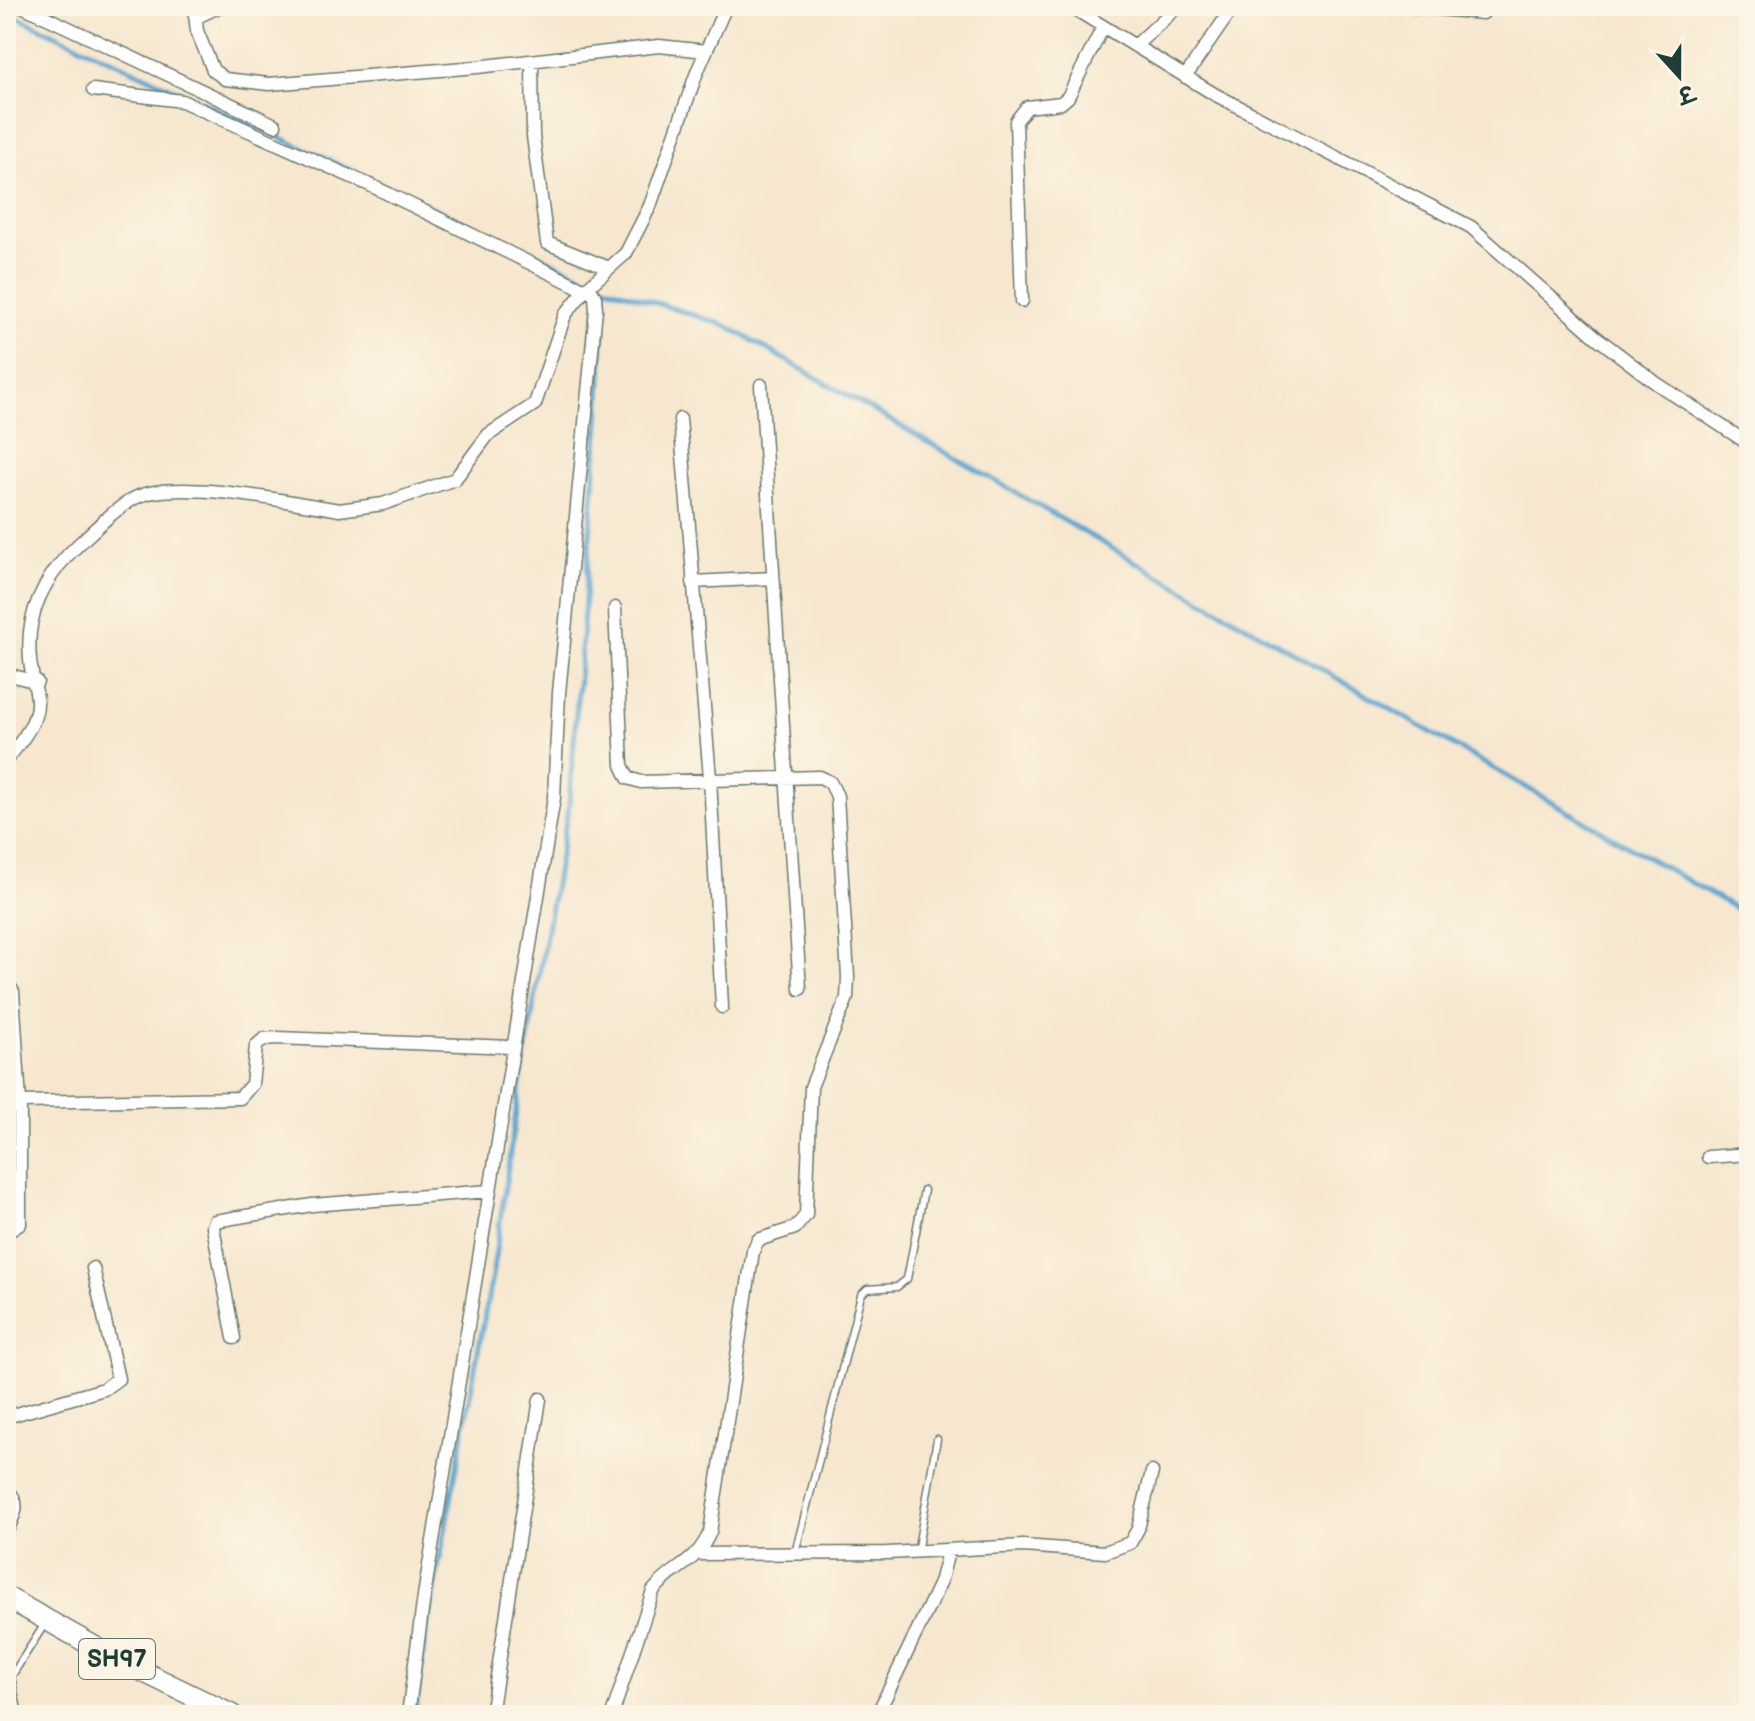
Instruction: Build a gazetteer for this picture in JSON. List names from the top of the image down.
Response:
{
  "streets": {
    "main road": ["SH97"]
  },
  "north": "bottom"
}
